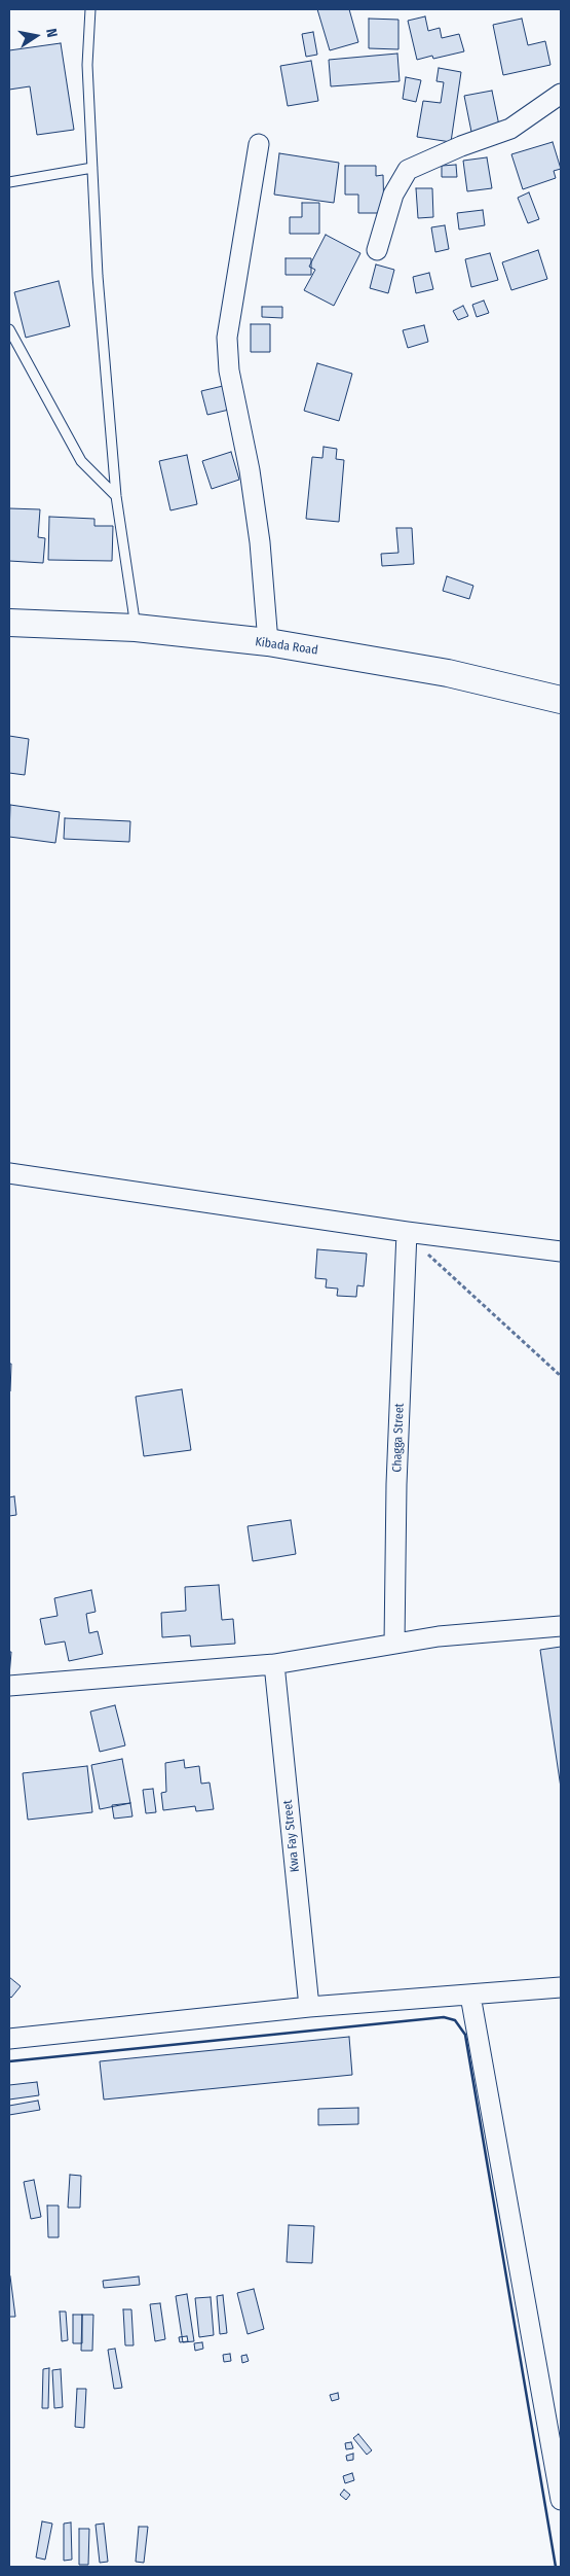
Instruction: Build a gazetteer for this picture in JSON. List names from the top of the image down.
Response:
{
  "streets": {
    "main road": ["Kibada Road"],
    "street": ["Chagga Street", "Kwa Fay Street"]
  },
  "north": "right"
}
